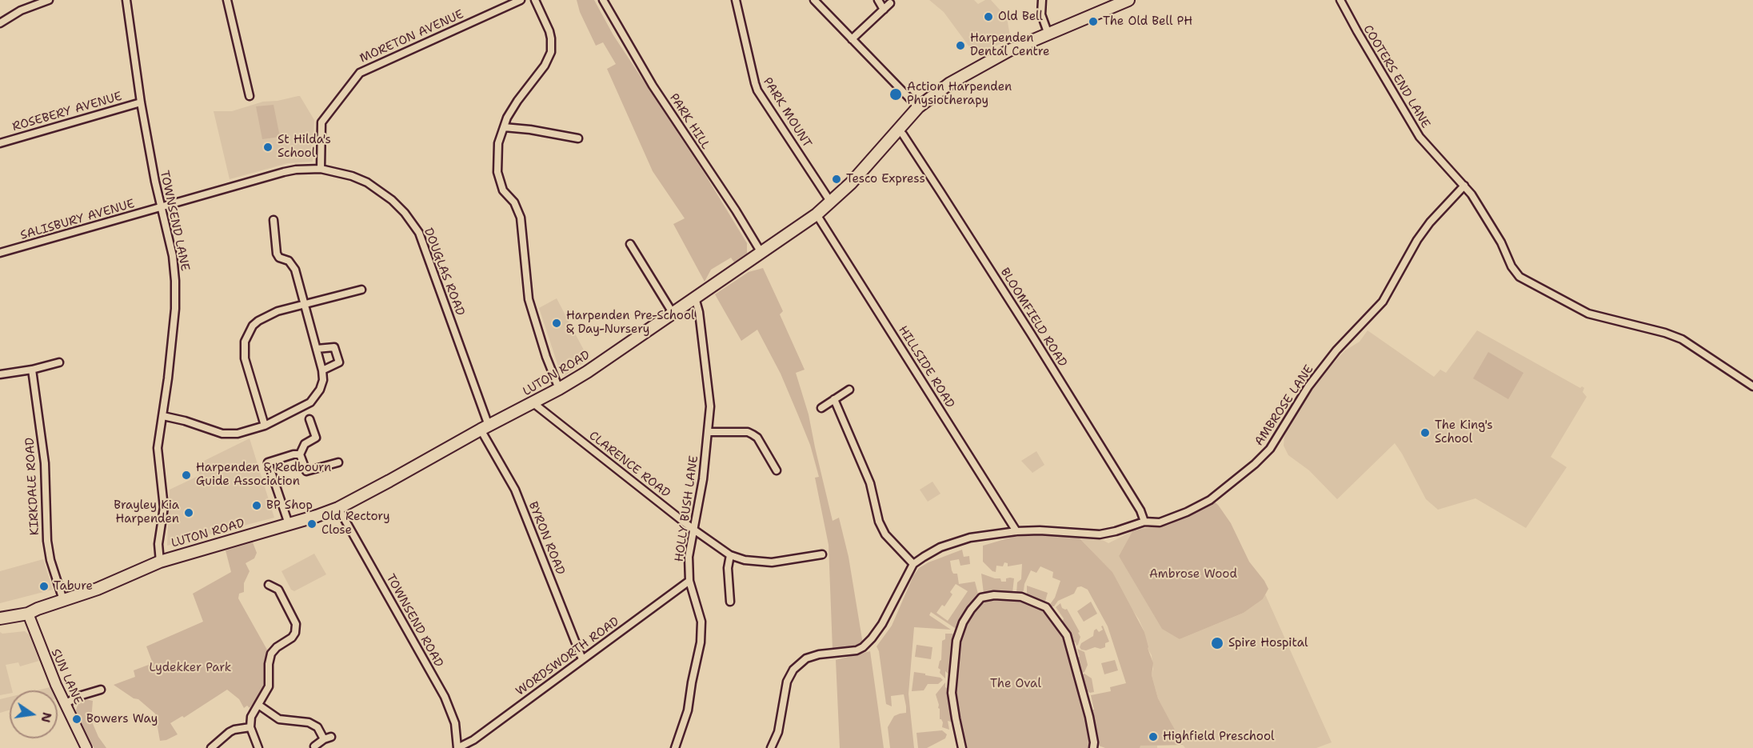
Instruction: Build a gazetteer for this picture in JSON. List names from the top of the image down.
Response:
{
  "streets": {
    "main road": ["LUTON ROAD"],
    "street": [
      "MORETON AVENUE",
      "COOTERS END LANE",
      "ROSEBERY AVENUE",
      "PARK MOUNT",
      "PARK HILL",
      "SALISBURY AVENUE",
      "TOWNSEND LANE",
      "DOUGLAS ROAD",
      "BLOOMFIELD ROAD",
      "HILLSIDE ROAD",
      "AMBROSE LANE",
      "CLARENCE ROAD",
      "KIRKDALE ROAD",
      "HOLLY BUSH LANE",
      "BYRON ROAD",
      "TOWNSEND ROAD",
      "WORDSWORTH ROAD",
      "SUN LANE"
    ]
  },
  "crossings": [
    ["MORETON AVENUE", "DOUGLAS ROAD"],
    ["COOTERS END LANE", "AMBROSE LANE"],
    ["ROSEBERY AVENUE", "TOWNSEND LANE"],
    ["PARK MOUNT", "LUTON ROAD"],
    ["PARK HILL", "LUTON ROAD"],
    ["SALISBURY AVENUE", "TOWNSEND LANE"],
    ["SALISBURY AVENUE", "DOUGLAS ROAD"],
    ["TOWNSEND LANE", "DOUGLAS ROAD"],
    ["TOWNSEND LANE", "LUTON ROAD"],
    ["DOUGLAS ROAD", "LUTON ROAD"],
    ["DOUGLAS ROAD", "BYRON ROAD"],
    ["BLOOMFIELD ROAD", "LUTON ROAD"],
    ["BLOOMFIELD ROAD", "AMBROSE LANE"],
    ["HILLSIDE ROAD", "LUTON ROAD"],
    ["HILLSIDE ROAD", "AMBROSE LANE"],
    ["LUTON ROAD", "CLARENCE ROAD"],
    ["LUTON ROAD", "KIRKDALE ROAD"],
    ["LUTON ROAD", "HOLLY BUSH LANE"],
    ["LUTON ROAD", "BYRON ROAD"],
    ["LUTON ROAD", "TOWNSEND ROAD"],
    ["LUTON ROAD", "SUN LANE"],
    ["CLARENCE ROAD", "HOLLY BUSH LANE"],
    ["HOLLY BUSH LANE", "WORDSWORTH ROAD"],
    ["BYRON ROAD", "WORDSWORTH ROAD"],
    ["TOWNSEND ROAD", "WORDSWORTH ROAD"]
  ],
  "parks": ["Ambrose Wood", "Lydekker Park", "The Oval"],
  "places": [
    "Old Bell",
    "The Old Bell PH",
    "Harpenden Dental Centre",
    "Action Harpenden Physiotherapy",
    "St Hilda's School",
    "Tesco Express",
    "Harpenden Pre-School & Day-Nursery",
    "The King's School",
    "Harpenden & Redbourn Guide Association",
    "BP Shop",
    "Brayley Kia Harpenden",
    "Old Rectory Close",
    "Tabure",
    "Spire Hospital",
    "Bowers Way",
    "Highfield Preschool"
  ],
  "north": "right"
}
